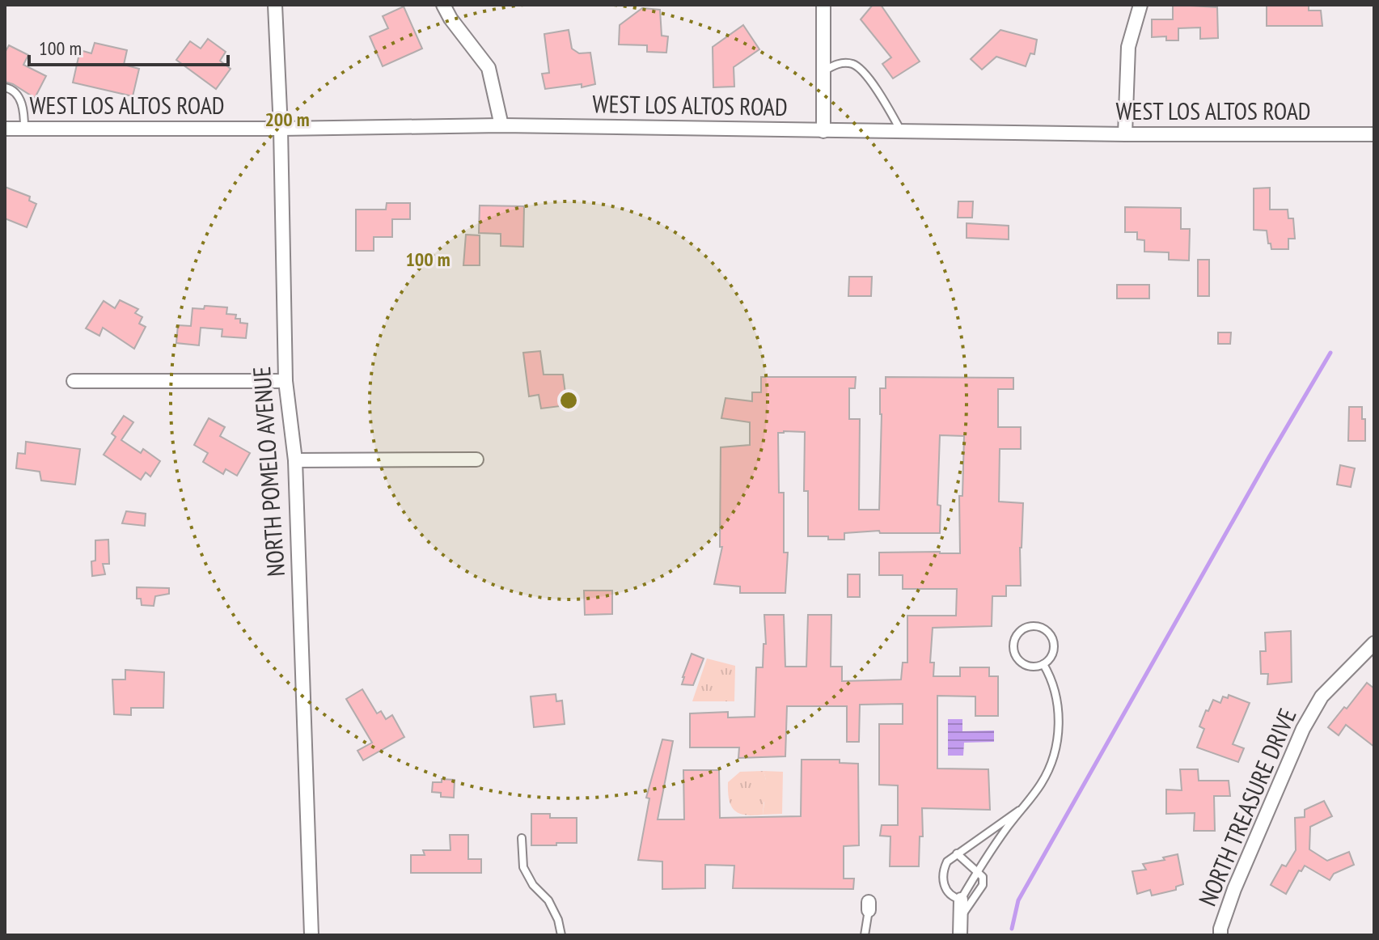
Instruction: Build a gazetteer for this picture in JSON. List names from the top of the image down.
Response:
{
  "streets": {
    "street": ["WEST LOS ALTOS ROAD", "NORTH POMELO AVENUE", "NORTH TREASURE DRIVE"]
  },
  "crossings": [
    ["WEST LOS ALTOS ROAD", "NORTH POMELO AVENUE"]
  ],
  "scale_bar": "100 m",
  "rings": ["200 m", "100 m"]
}
